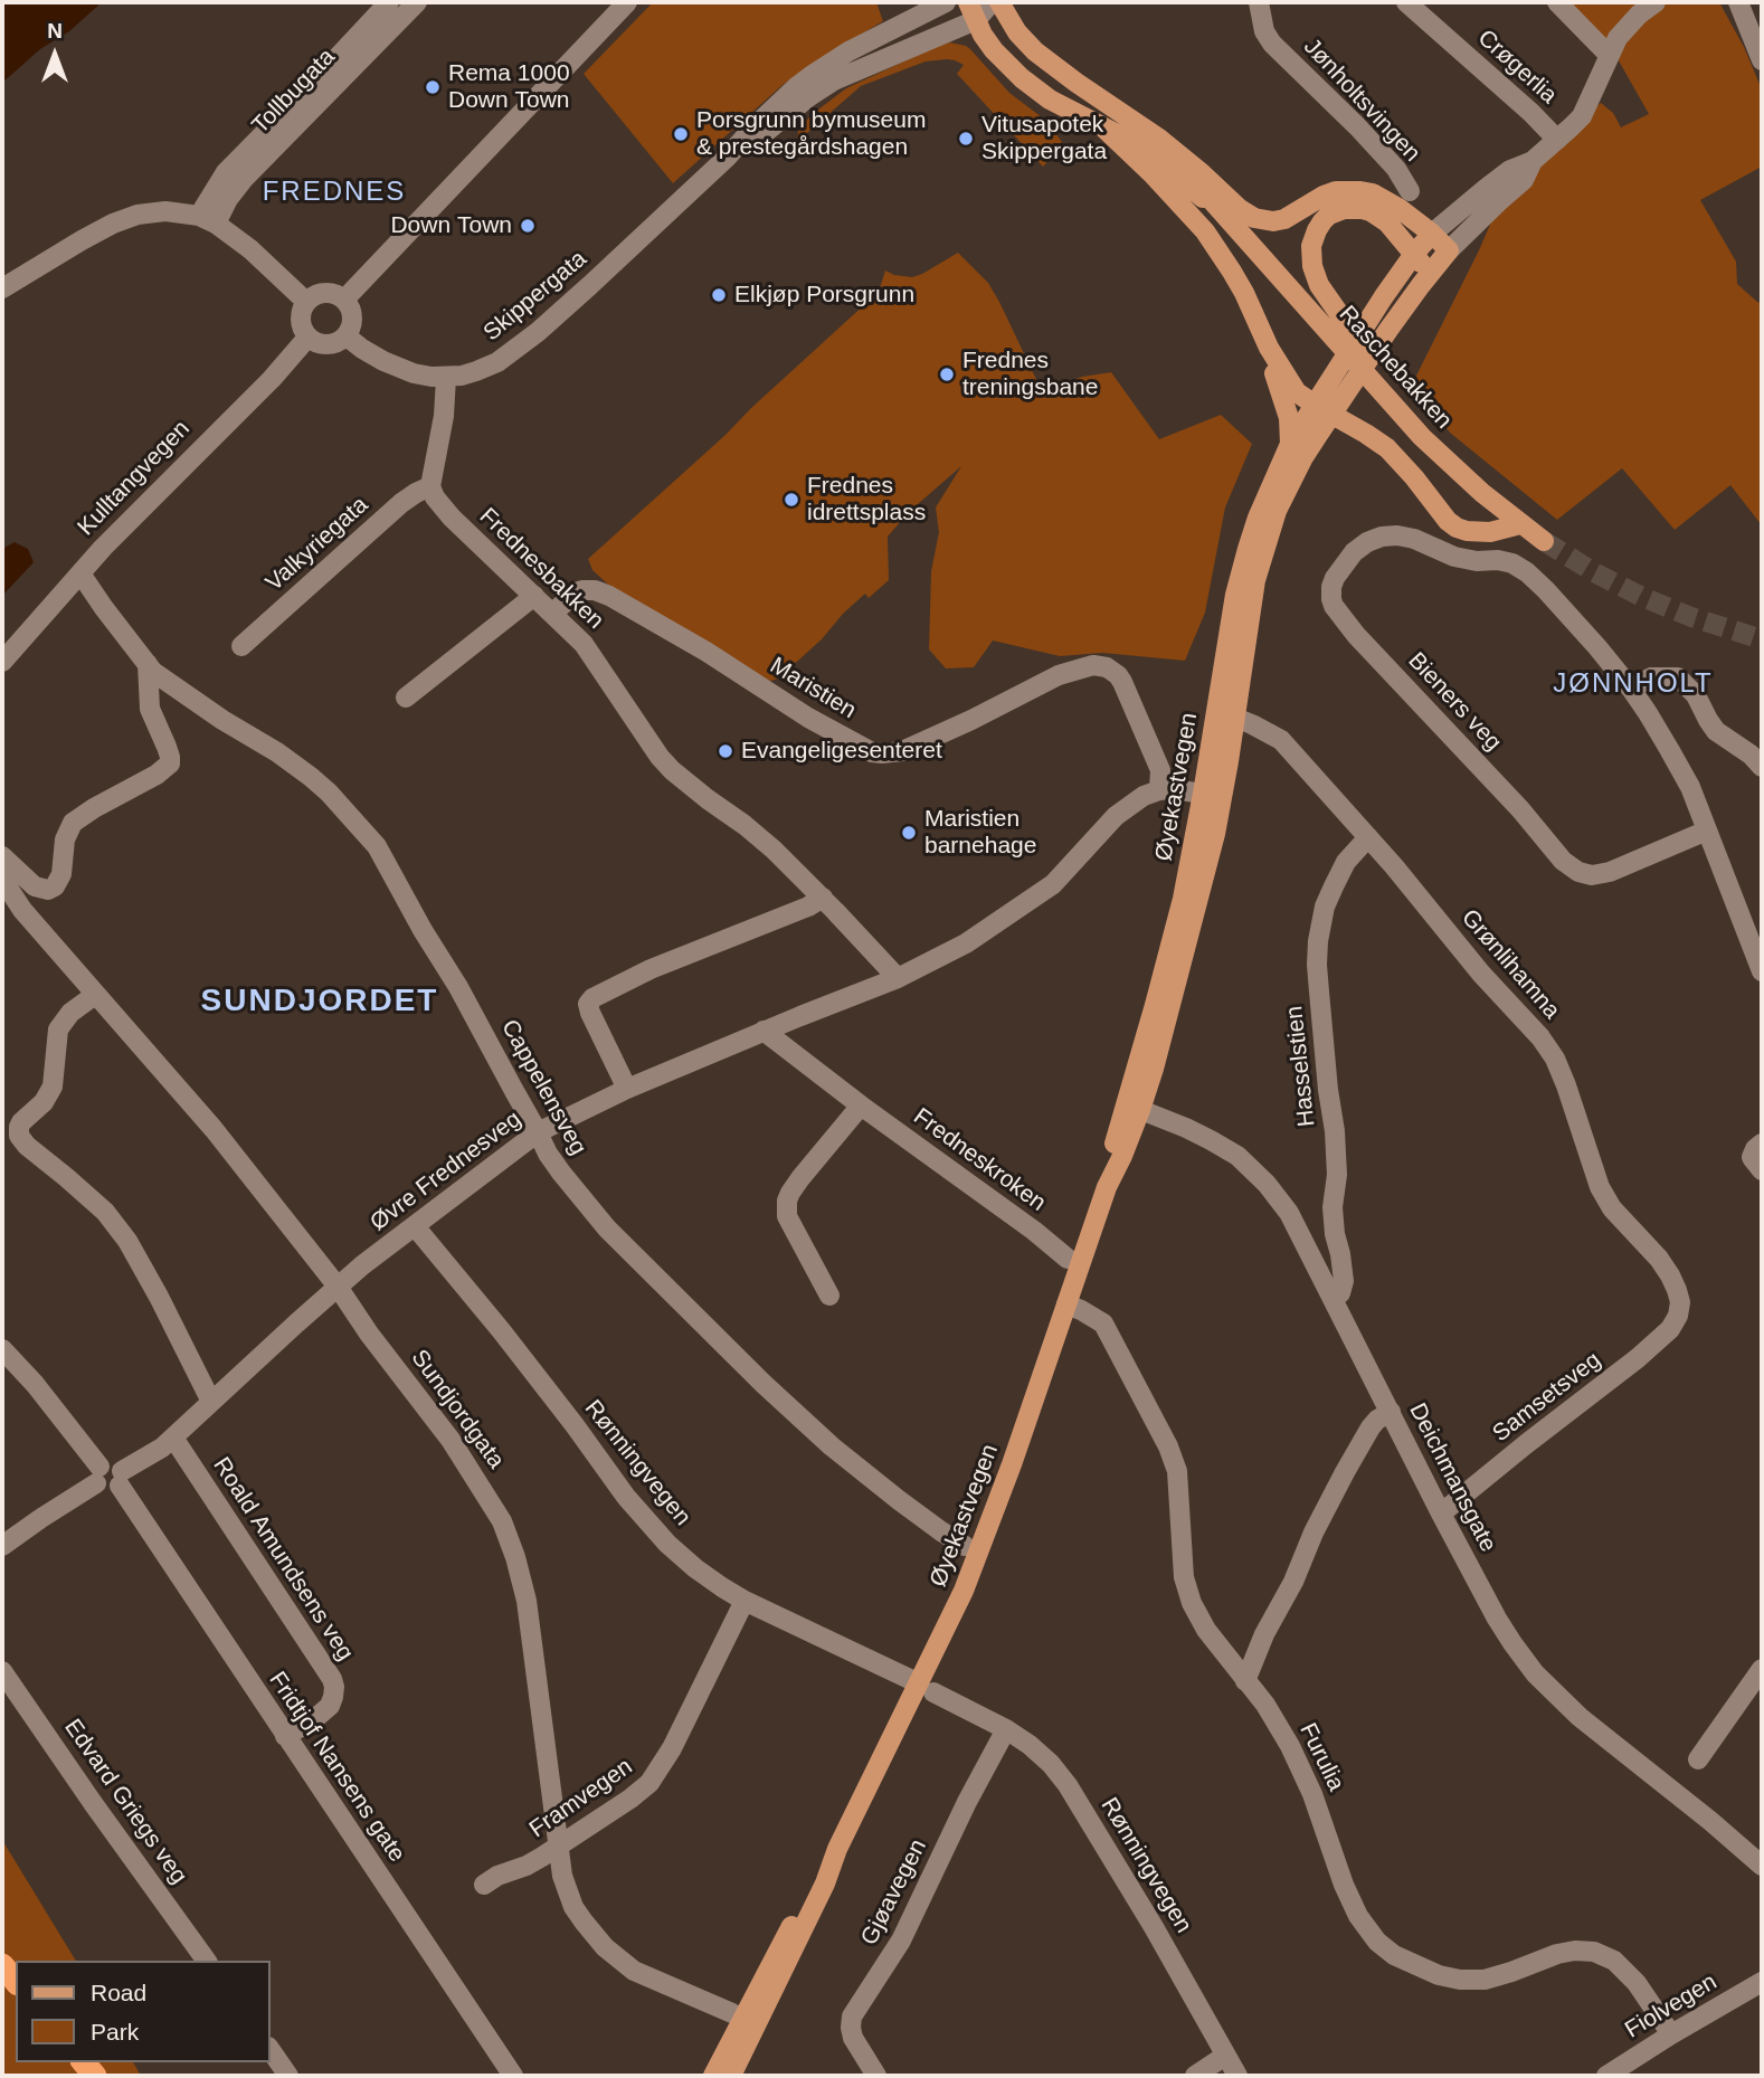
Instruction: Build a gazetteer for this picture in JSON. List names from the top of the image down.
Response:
{
  "streets": {
    "main road": ["Raschebakken", "Øyekastvegen"],
    "street": [
      "Crøgerlia",
      "Tollbugata",
      "Jønholtsvingen",
      "Skippergata",
      "Kulltangvegen",
      "Valkyriegata",
      "Frednesbakken",
      "Maristien",
      "Bieners veg",
      "Grønlihamna",
      "Hasselstien",
      "Cappelensveg",
      "Fredneskroken",
      "Øvre Frednesveg",
      "Samsetsveg",
      "Sundjordgata",
      "Rønningvegen",
      "Deichmansgate",
      "Roald Amundsens veg",
      "Furulia",
      "Fridtjof Nansens gate",
      "Framvegen",
      "Edvard Griegs veg",
      "Gjøavegen",
      "Fiolvegen"
    ]
  },
  "crossings": [
    ["Skippergata", "Raschebakken"],
    ["Skippergata", "Kulltangvegen"],
    ["Kulltangvegen", "Cappelensveg"],
    ["Valkyriegata", "Frednesbakken"],
    ["Frednesbakken", "Maristien"],
    ["Frednesbakken", "Øvre Frednesveg"],
    ["Øyekastvegen", "Grønlihamna"],
    ["Øyekastvegen", "Rønningvegen"],
    ["Øyekastvegen", "Deichmansgate"],
    ["Øyekastvegen", "Furulia"],
    ["Grønlihamna", "Hasselstien"],
    ["Grønlihamna", "Samsetsveg"],
    ["Hasselstien", "Deichmansgate"],
    ["Cappelensveg", "Øvre Frednesveg"],
    ["Fredneskroken", "Øvre Frednesveg"],
    ["Øvre Frednesveg", "Sundjordgata"],
    ["Øvre Frednesveg", "Rønningvegen"],
    ["Øvre Frednesveg", "Roald Amundsens veg"],
    ["Øvre Frednesveg", "Fridtjof Nansens gate"],
    ["Samsetsveg", "Deichmansgate"],
    ["Sundjordgata", "Framvegen"],
    ["Rønningvegen", "Framvegen"],
    ["Rønningvegen", "Gjøavegen"],
    ["Roald Amundsens veg", "Fridtjof Nansens gate"],
    ["Furulia", "Fiolvegen"]
  ],
  "districts": ["FREDNES", "JØNNHOLT", "SUNDJORDET"],
  "places": [
    "Rema 1000 Down Town",
    "Porsgrunn bymuseum & prestegårdshagen",
    "Vitusapotek Skippergata",
    "Down Town",
    "Elkjøp Porsgrunn",
    "Frednes treningsbane",
    "Frednes idrettsplass",
    "Evangeligesenteret",
    "Maristien barnehage"
  ],
  "legend": ["Road", "Park"],
  "north": "top"
}
